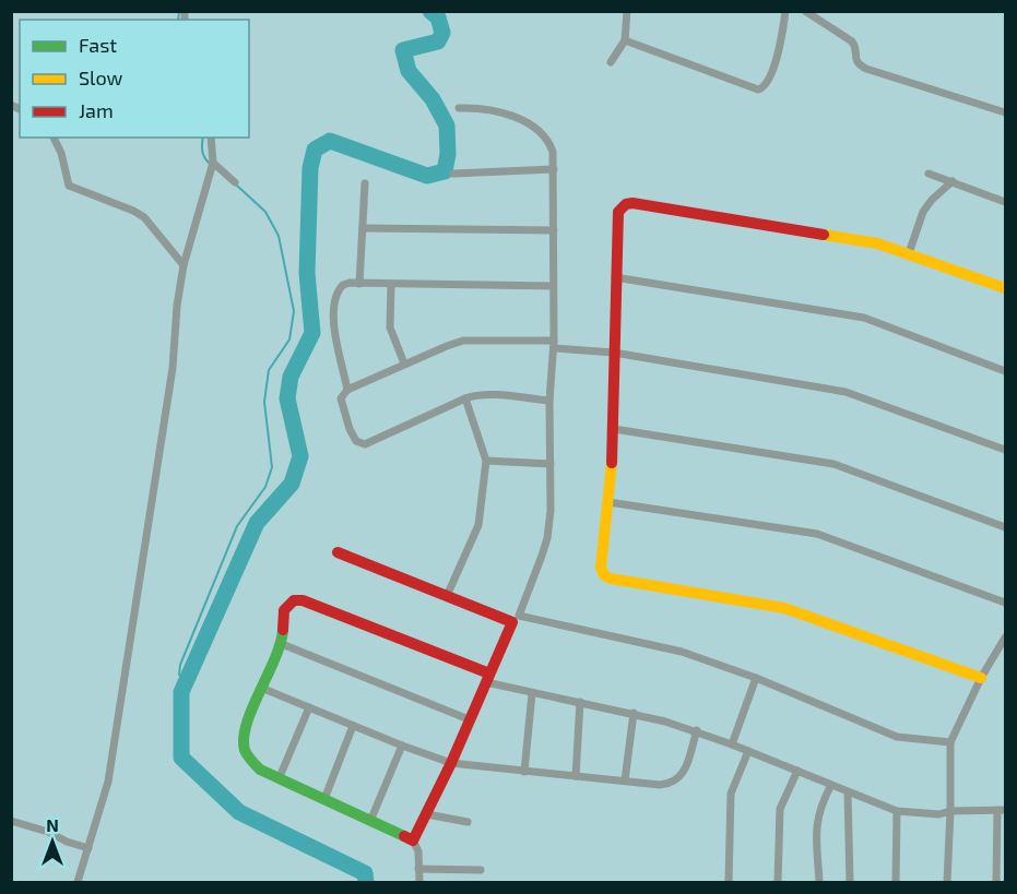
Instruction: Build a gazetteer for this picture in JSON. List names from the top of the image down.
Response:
{
  "legend": ["Fast", "Slow", "Jam"],
  "north": "top"
}
